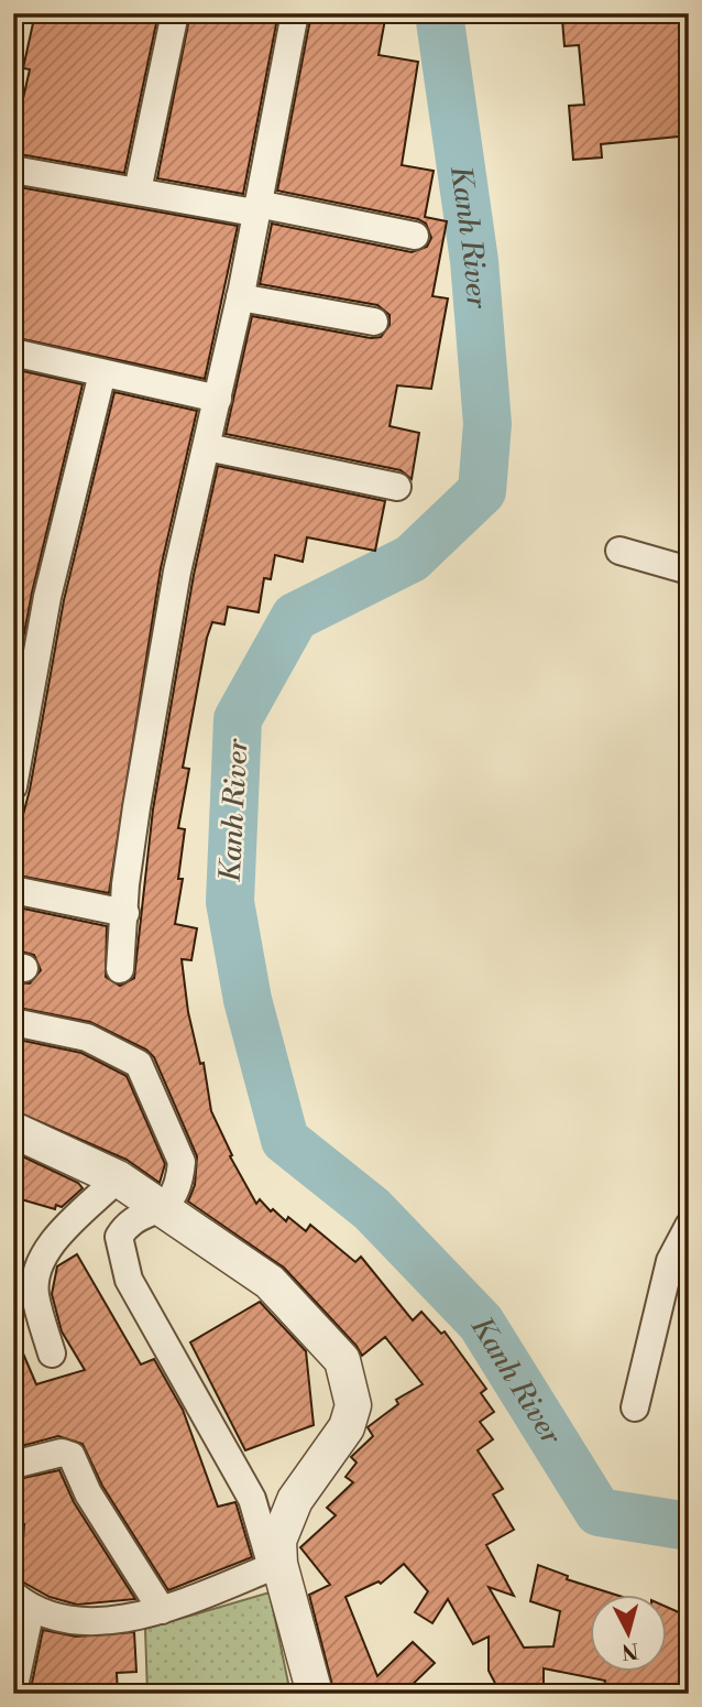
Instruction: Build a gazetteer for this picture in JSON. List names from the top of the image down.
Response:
{
  "water": ["Kanh River"],
  "north": "bottom"
}
